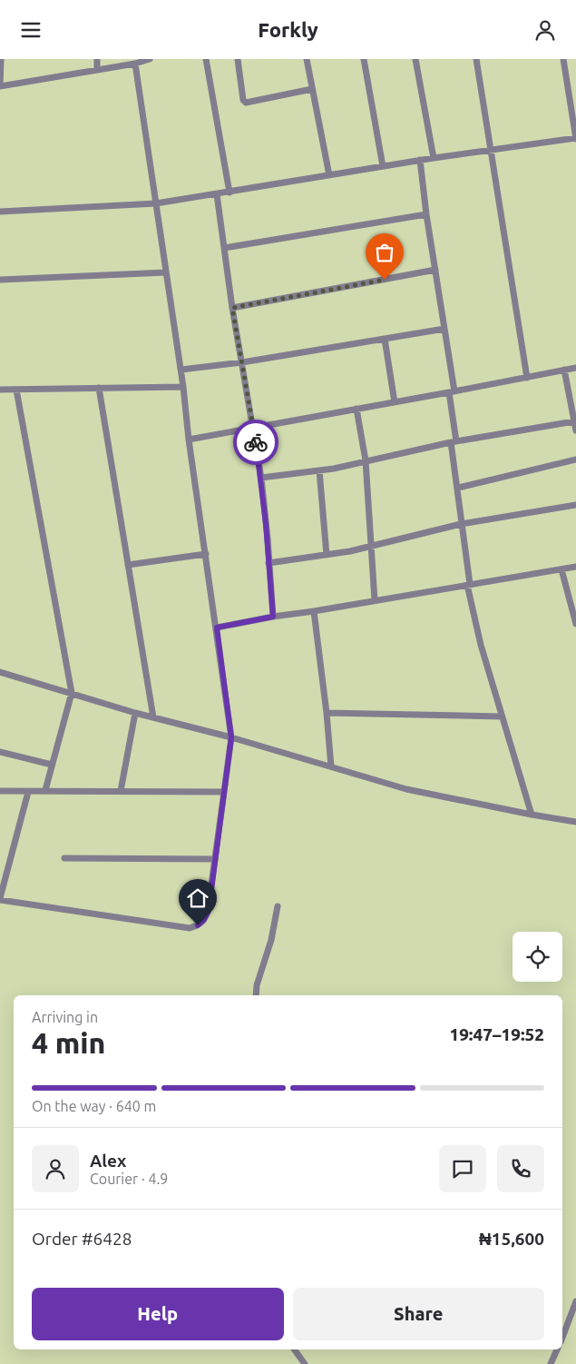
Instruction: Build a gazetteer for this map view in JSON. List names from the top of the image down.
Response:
{
  "page": {
    "header": "Forkly",
    "heading": ["4 min", "Arriving in", "19:47–19:52"],
    "panel": [
      "Alex",
      "Courier · 4.9",
      "Order #6428",
      "₦15,600"
    ],
    "bar": "On the way · 640 m",
    "buttons": ["Help", "Share"]
  }
}
